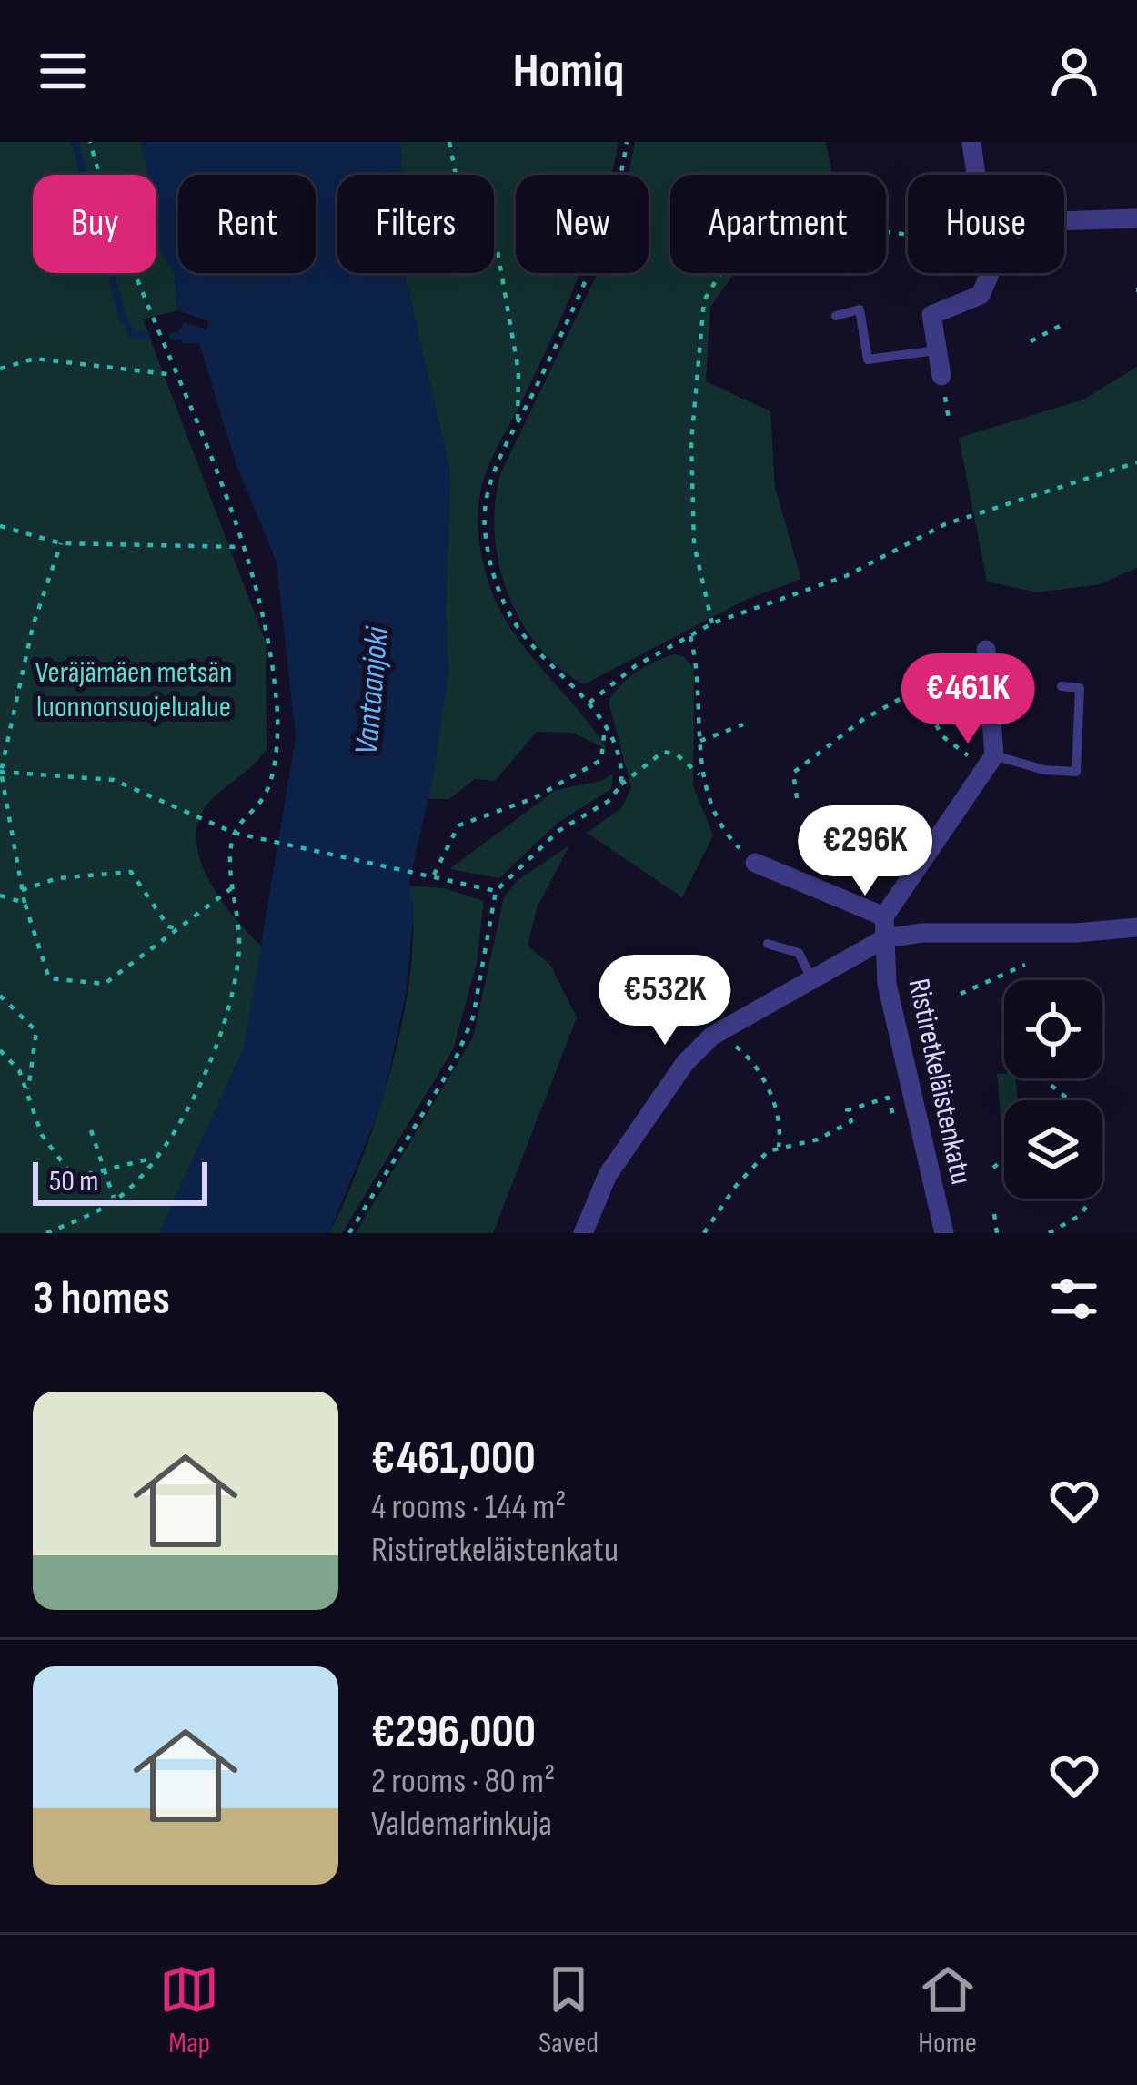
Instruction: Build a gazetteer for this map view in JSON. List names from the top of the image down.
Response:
{
  "streets": {
    "street": ["Ristiretkeläistenkatu"]
  },
  "water": ["Vantaanjoki"],
  "parks": ["Veräjämäen metsän luonnonsuojelualue"],
  "scale_bar": "50 m",
  "page": {
    "header": "Homiq",
    "chip": [
      "Buy",
      "Rent",
      "Filters",
      "New",
      "Apartment",
      "House"
    ],
    "price": ["€461K", "€296K", "€532K"],
    "scale": "50 m",
    "heading": "3 homes",
    "list": [
      {
        "name": "€461,000",
        "note": "4 rooms · 144 m² · Ristiretkeläistenkatu"
      },
      {
        "name": "€296,000",
        "note": "2 rooms · 80 m² · Valdemarinkuja"
      }
    ],
    "tabs": ["Map", "Saved", "Home"]
  }
}
